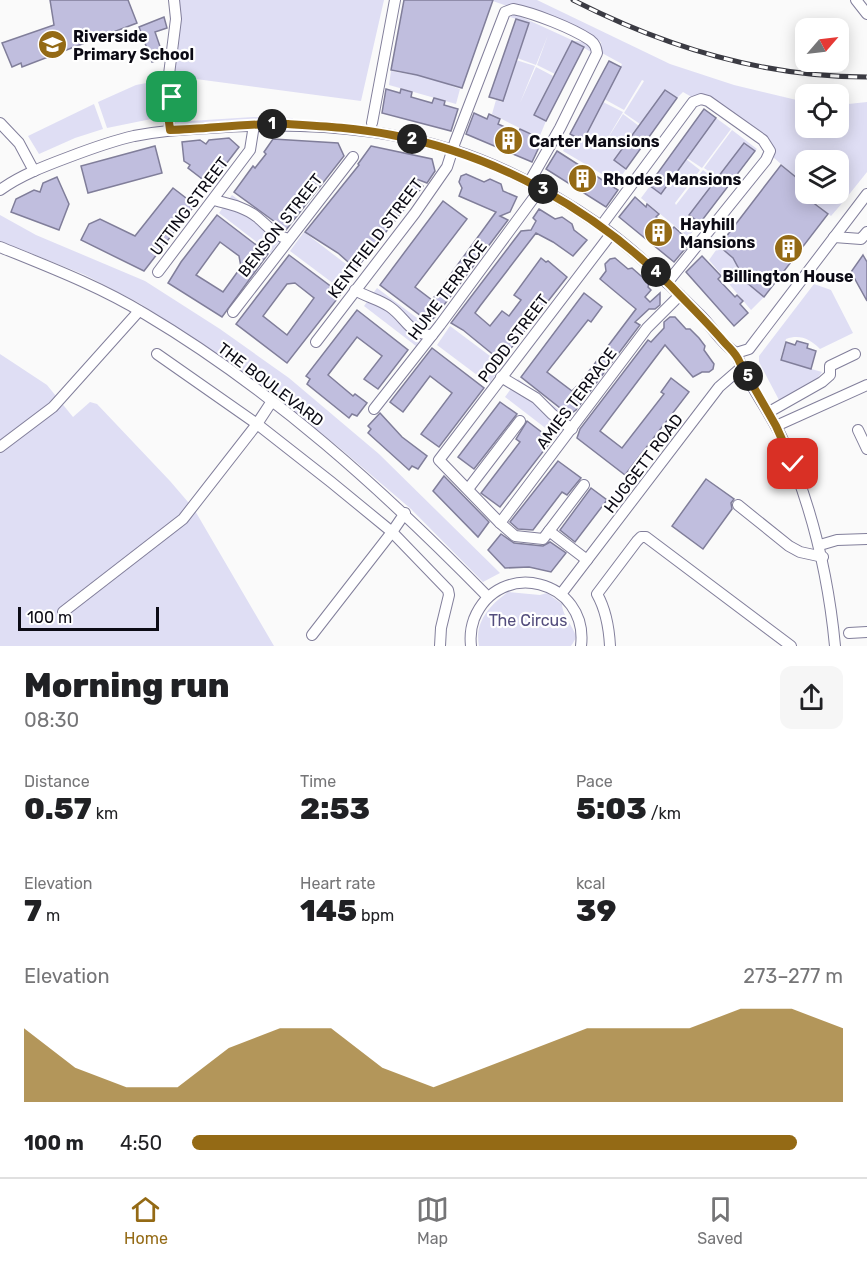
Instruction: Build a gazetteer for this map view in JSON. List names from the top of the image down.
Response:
{
  "streets": {
    "street": [
      "UTTING STREET",
      "BENSON STREET",
      "KENTFIELD STREET",
      "HUME TERRACE",
      "PODD STREET",
      "THE BOULEVARD",
      "AMIES TERRACE",
      "HUGGETT ROAD"
    ]
  },
  "parks": ["The Circus"],
  "places": {
    "school or university": ["Riverside Primary School"],
    "building": [
      "Carter Mansions",
      "Rhodes Mansions",
      "Hayhill Mansions",
      "Billington House"
    ]
  },
  "scale_bar": "100 m",
  "north": "top right",
  "page": {
    "pins": [
      "1",
      "2",
      "3",
      "4",
      "5"
    ],
    "scale": "100 m",
    "heading": ["Morning run", "08:30"],
    "stats": [
      ["Distance", "0.57 km"],
      ["Time", "2:53"],
      ["Pace", "5:03 /km"],
      ["Elevation", "7 m"],
      ["Heart rate", "145 bpm"],
      ["kcal", "39"]
    ],
    "chart": ["Elevation", "273–277 m"],
    "list": [
      {
        "name": "100 m",
        "note": "4:50"
      }
    ],
    "tabs": ["Home", "Map", "Saved"]
  }
}
